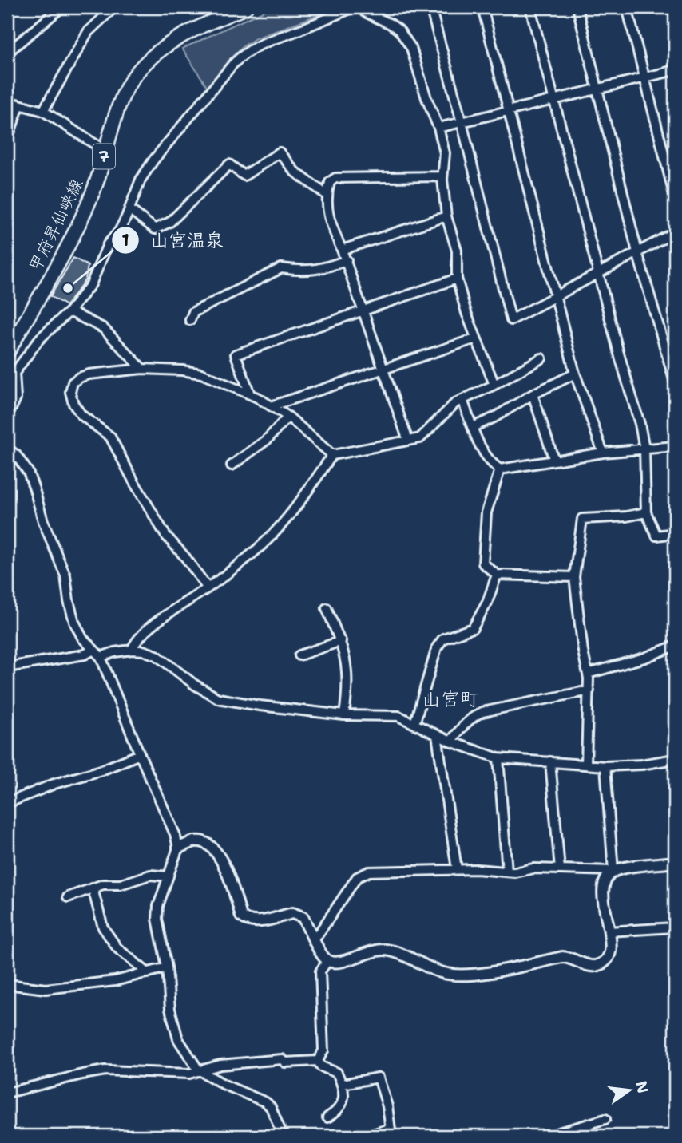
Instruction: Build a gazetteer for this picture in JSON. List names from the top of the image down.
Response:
{
  "streets": {
    "main road": ["7", "甲府昇仙峡線"]
  },
  "districts": ["山宮町"],
  "places": ["山宮温泉"],
  "north": "right"
}
